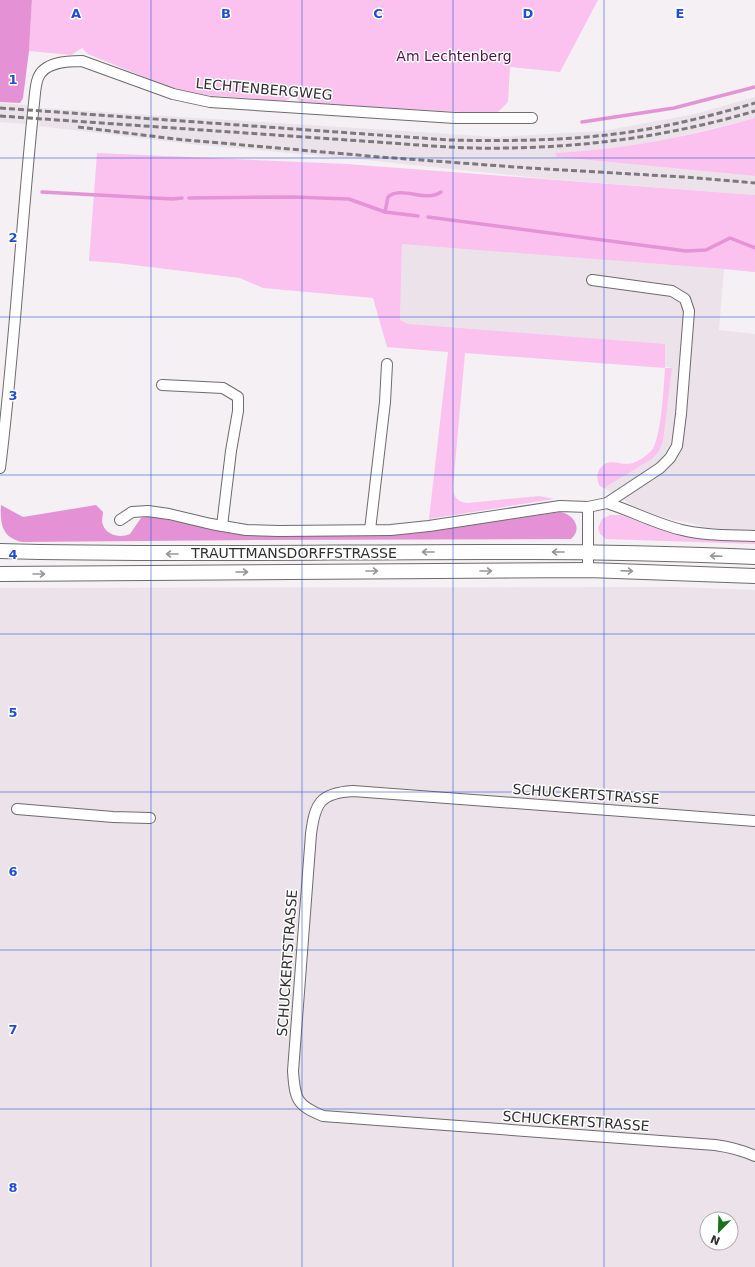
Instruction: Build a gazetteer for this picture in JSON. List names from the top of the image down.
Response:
{
  "streets": {
    "main road": ["TRAUTTMANSDORFFSTRASSE"],
    "street": ["LECHTENBERGWEG", "SCHUCKERTSTRASSE"]
  },
  "parks": ["Am Lechtenberg"],
  "north": "bottom left",
  "grid": {
    "columns": [
      "A",
      "B",
      "C",
      "D",
      "E"
    ],
    "rows": [
      "1",
      "2",
      "3",
      "4",
      "5",
      "6",
      "7",
      "8"
    ]
  }
}
